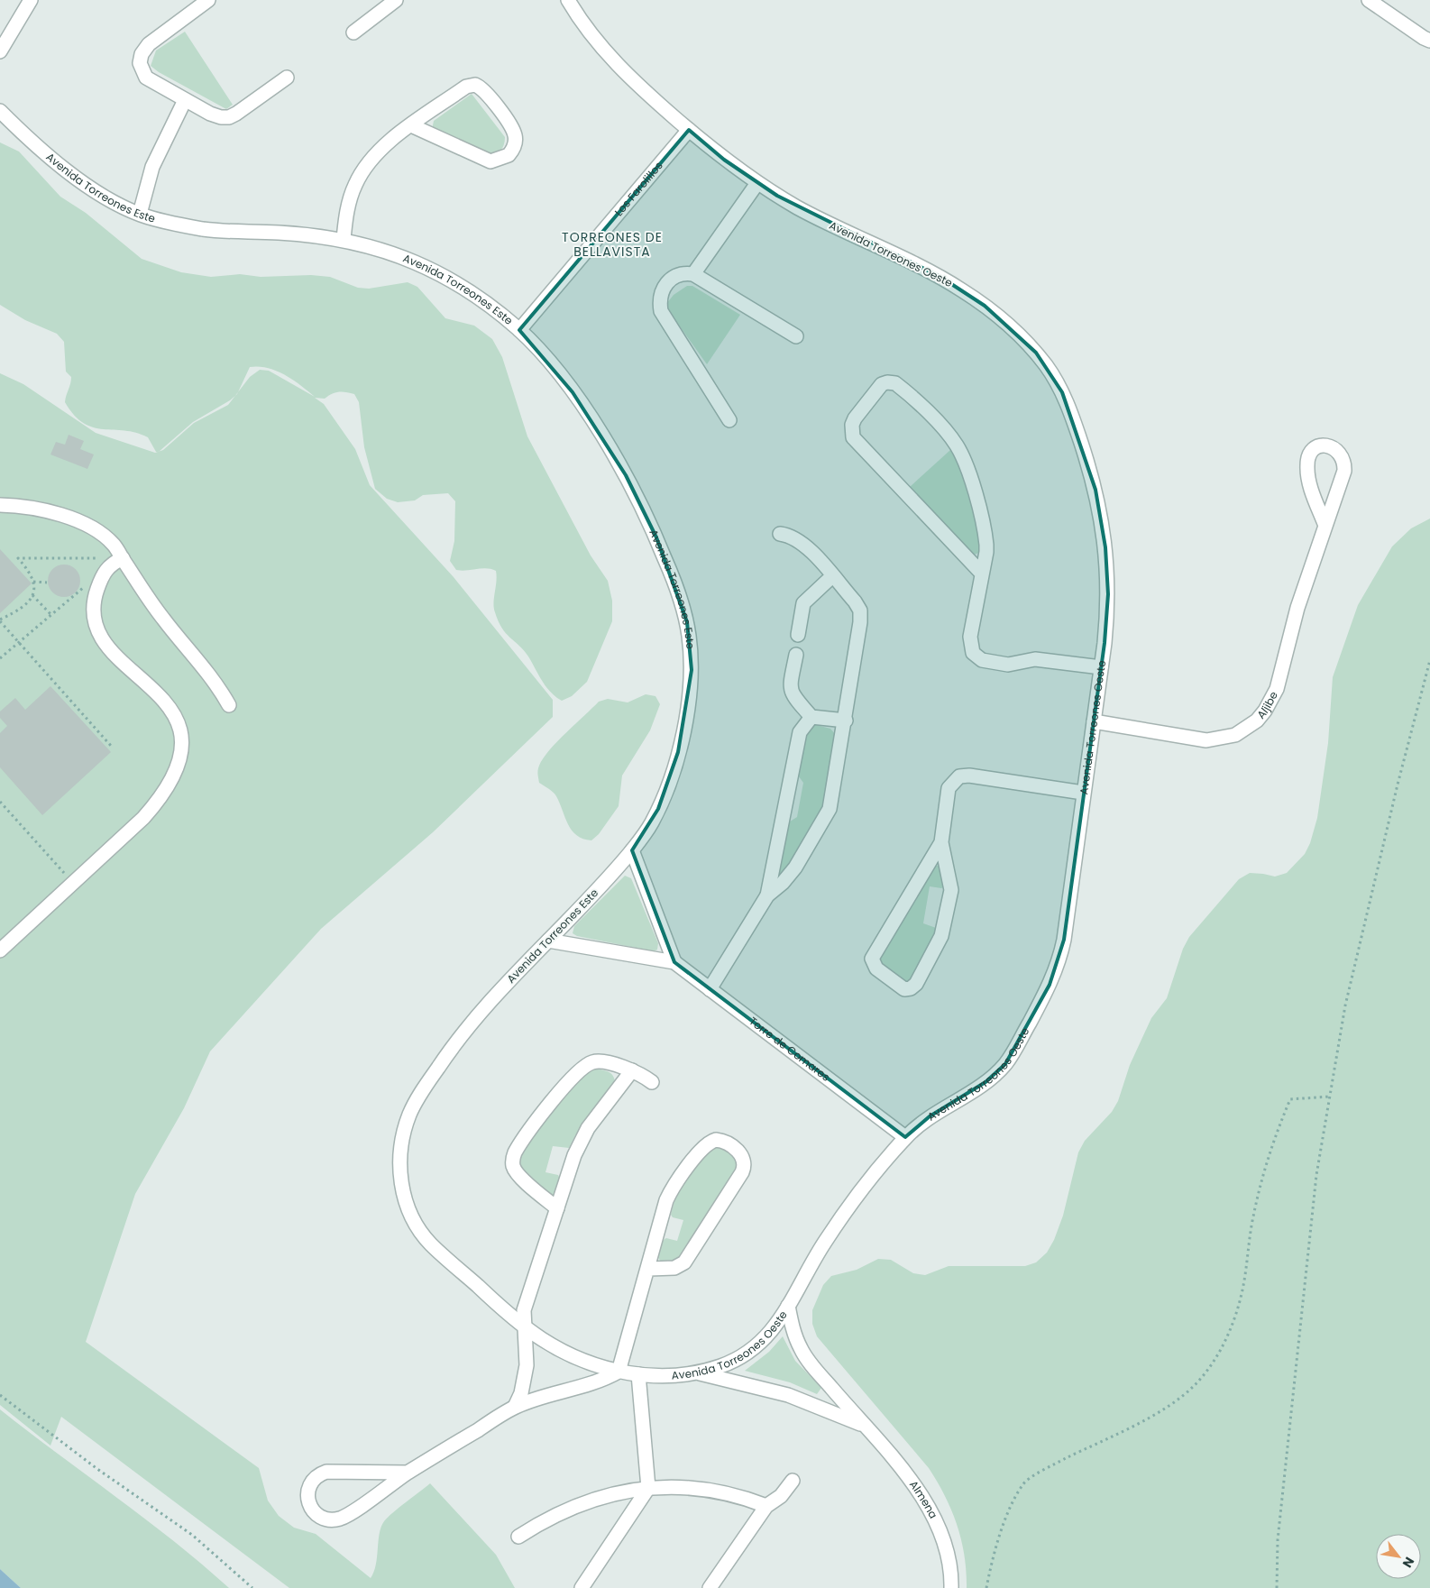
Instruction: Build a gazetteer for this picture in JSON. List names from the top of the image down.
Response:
{
  "streets": {
    "street": [
      "Avenida Torreones Este",
      "Los Farolillos",
      "Avenida Torreones Oeste",
      "Aljibe",
      "Torre de Comares",
      "Almena"
    ]
  },
  "crossings": [
    ["Avenida Torreones Este", "Los Farolillos"],
    ["Avenida Torreones Este", "Avenida Torreones Oeste"],
    ["Avenida Torreones Este", "Torre de Comares"],
    ["Los Farolillos", "Avenida Torreones Oeste"],
    ["Avenida Torreones Oeste", "Aljibe"],
    ["Avenida Torreones Oeste", "Torre de Comares"],
    ["Avenida Torreones Oeste", "Almena"]
  ],
  "districts": ["TORREONES DE BELLAVISTA"],
  "north": "bottom right"
}
